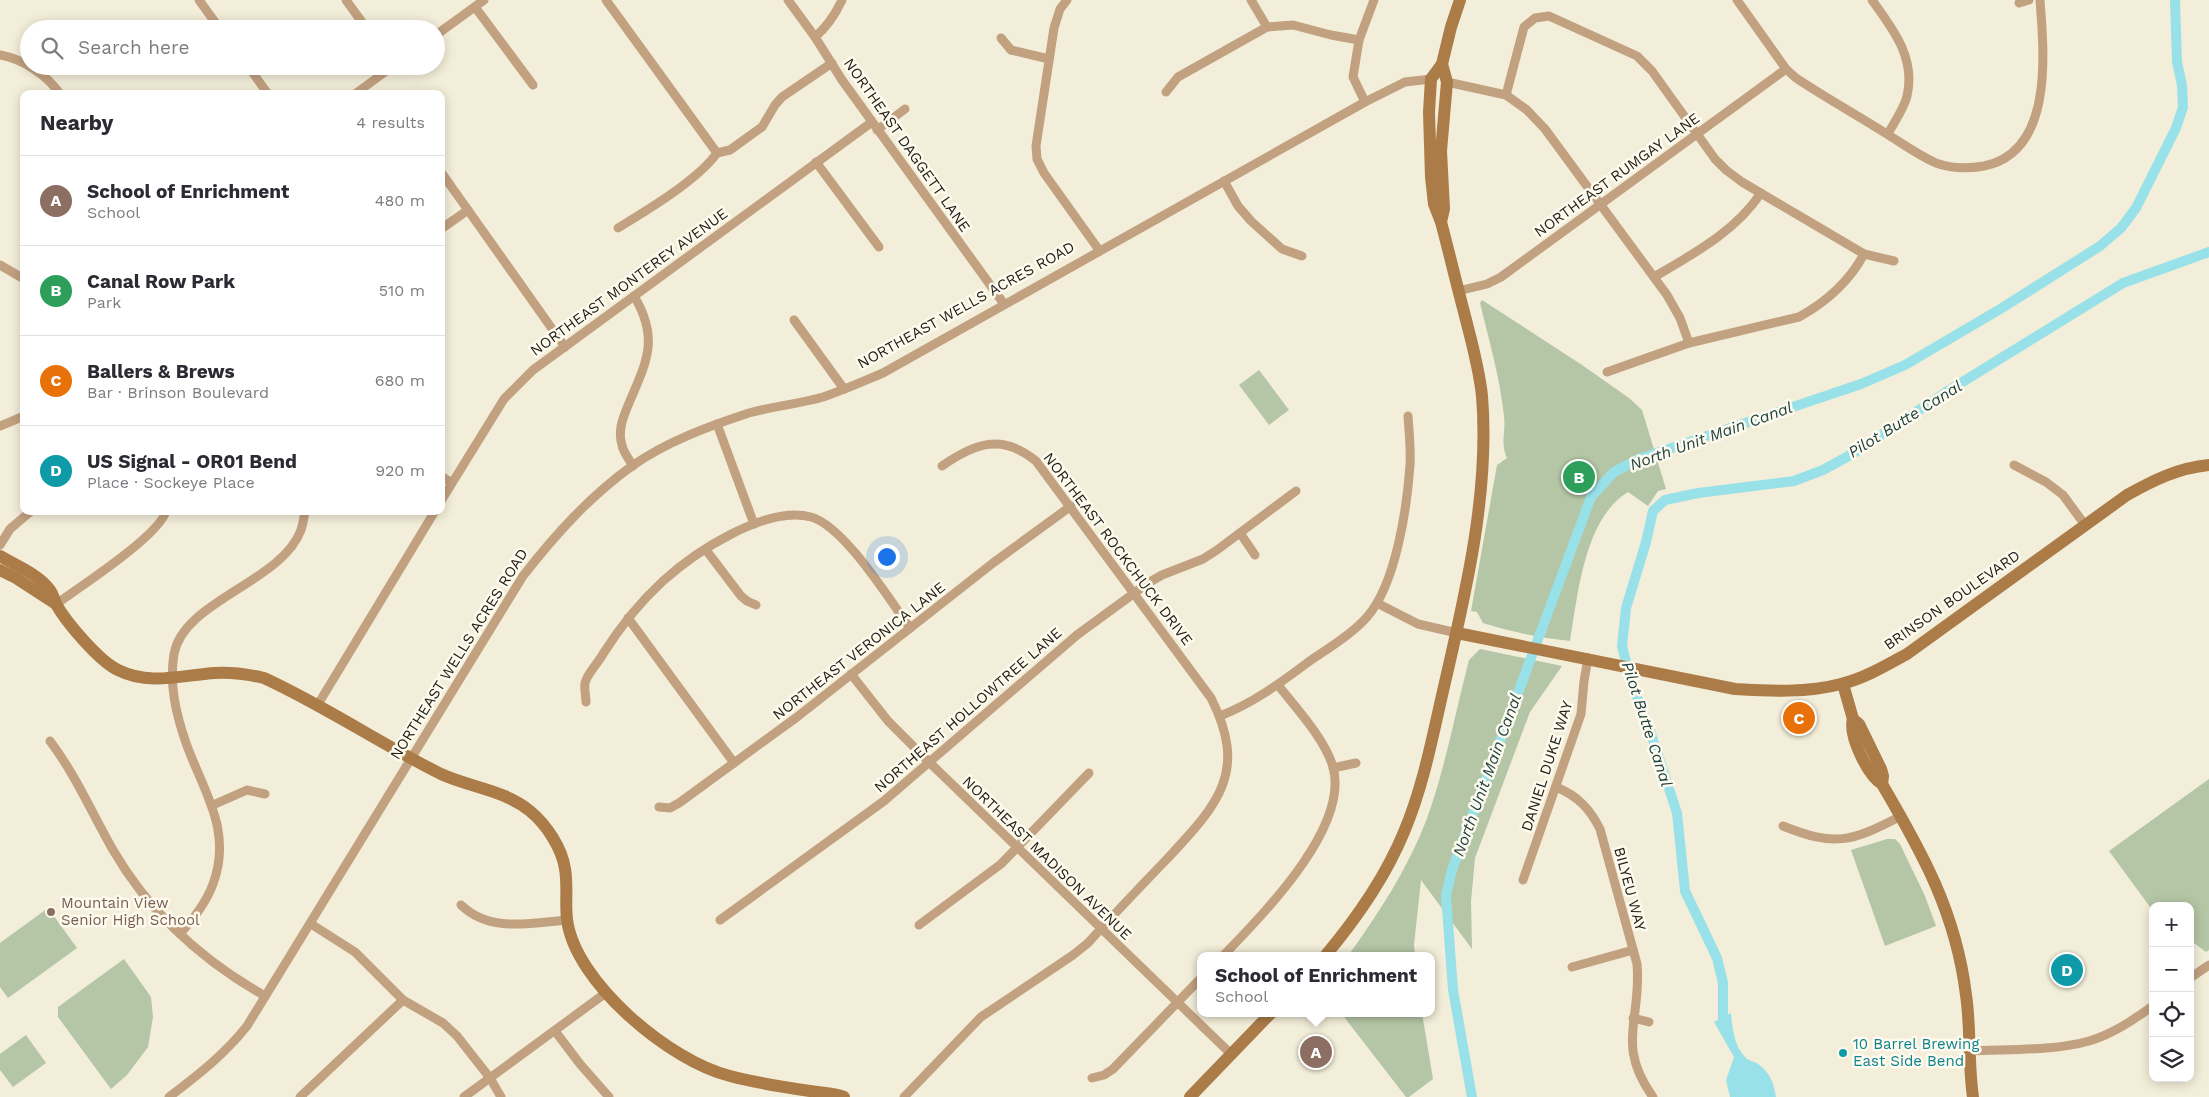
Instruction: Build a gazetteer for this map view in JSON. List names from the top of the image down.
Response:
{
  "streets": {
    "street": [
      "NORTHEAST DAGGETT LANE",
      "NORTHEAST RUMGAY LANE",
      "NORTHEAST MONTEREY AVENUE",
      "NORTHEAST WELLS ACRES ROAD",
      "NORTHEAST ROCKCHUCK DRIVE",
      "BRINSON BOULEVARD",
      "NORTHEAST VERONICA LANE",
      "NORTHEAST HOLLOWTREE LANE",
      "DANIEL DUKE WAY",
      "NORTHEAST MADISON AVENUE",
      "BILYEU WAY"
    ]
  },
  "crossings": [
    ["NORTHEAST DAGGETT LANE", "NORTHEAST MONTEREY AVENUE"],
    ["NORTHEAST DAGGETT LANE", "NORTHEAST WELLS ACRES ROAD"],
    ["NORTHEAST ROCKCHUCK DRIVE", "NORTHEAST VERONICA LANE"],
    ["NORTHEAST ROCKCHUCK DRIVE", "NORTHEAST HOLLOWTREE LANE"],
    ["NORTHEAST ROCKCHUCK DRIVE", "NORTHEAST MADISON AVENUE"],
    ["BRINSON BOULEVARD", "DANIEL DUKE WAY"],
    ["NORTHEAST VERONICA LANE", "NORTHEAST MADISON AVENUE"],
    ["NORTHEAST HOLLOWTREE LANE", "NORTHEAST MADISON AVENUE"],
    ["DANIEL DUKE WAY", "BILYEU WAY"]
  ],
  "water": ["Pilot Butte Canal", "North Unit Main Canal"],
  "places": ["Mountain View Senior High School", "10 Barrel Brewing East Side Bend"],
  "page": {
    "search": "Search here",
    "heading": ["Nearby", "4 results"],
    "list": [
      {
        "mark": "A",
        "name": "School of Enrichment",
        "note": "School",
        "value": "480 m"
      },
      {
        "mark": "B",
        "name": "Canal Row Park",
        "note": "Park",
        "value": "510 m"
      },
      {
        "mark": "C",
        "name": "Ballers & Brews",
        "note": "Bar · Brinson Boulevard",
        "value": "680 m"
      },
      {
        "mark": "D",
        "name": "US Signal - OR01 Bend",
        "note": "Place · Sockeye Place",
        "value": "920 m"
      }
    ],
    "pins": [
      "B",
      "C",
      "D",
      "A"
    ],
    "map_buttons": ["+", "−"],
    "popup": ["School of Enrichment", "School"]
  }
}
